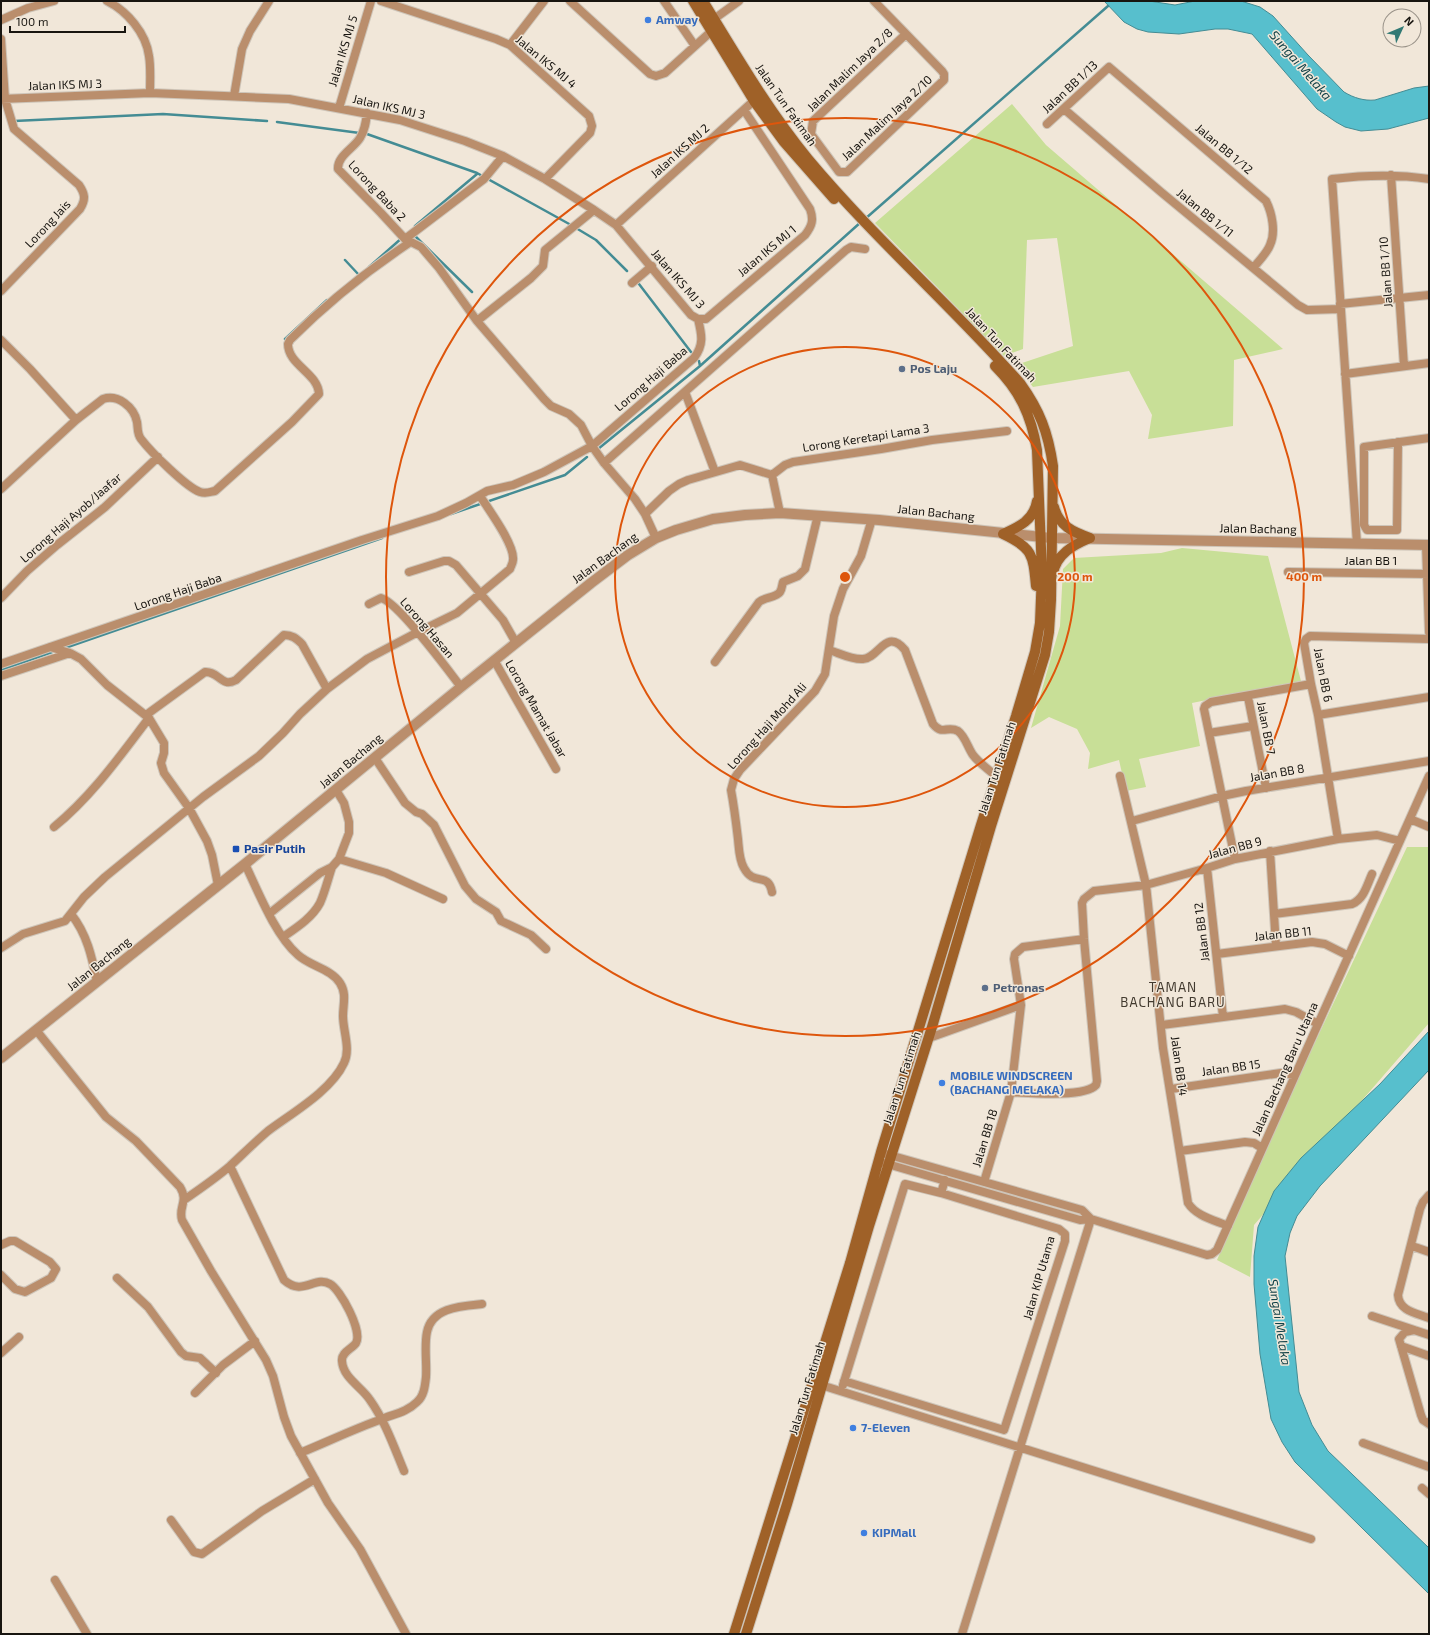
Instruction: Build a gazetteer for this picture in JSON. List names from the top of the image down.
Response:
{
  "streets": {
    "main road": ["Jalan Tun Fatimah"],
    "street": [
      "Jalan IKS MJ 5",
      "Jalan IKS MJ 4",
      "Jalan Malim Jaya 2/8",
      "Jalan IKS MJ 3",
      "Jalan BB 1/13",
      "Jalan Malim Jaya 2/10",
      "Jalan BB 1/12",
      "Jalan IKS MJ 2",
      "Lorong Baba 2",
      "Jalan BB 1/11",
      "Lorong Jais",
      "Jalan IKS MJ 1",
      "Jalan BB 1/10",
      "Lorong Haji Baba",
      "Lorong Keretapi Lama 3",
      "Jalan Bachang",
      "Lorong Haji Ayob/Jaafar",
      "Jalan BB 1",
      "Lorong Hasan",
      "Jalan BB 6",
      "Lorong Mamat Jabar",
      "Lorong Haji Mohd Ali",
      "Jalan BB 7",
      "Jalan BB 8",
      "Jalan BB 9",
      "Jalan BB 12",
      "Jalan BB 11",
      "Jalan BB 14",
      "Jalan BB 15",
      "Jalan Bachang Baru Utama",
      "Jalan BB 18",
      "Jalan KIP Utama"
    ]
  },
  "crossings": [
    ["Jalan IKS MJ 5", "Jalan IKS MJ 3"],
    ["Jalan IKS MJ 4", "Jalan IKS MJ 3"],
    ["Jalan Malim Jaya 2/8", "Jalan Malim Jaya 2/10"],
    ["Jalan IKS MJ 3", "Jalan IKS MJ 2"],
    ["Jalan IKS MJ 3", "Lorong Baba 2"],
    ["Jalan IKS MJ 3", "Lorong Jais"],
    ["Jalan IKS MJ 3", "Jalan IKS MJ 1"],
    ["Jalan IKS MJ 3", "Lorong Haji Baba"],
    ["Jalan BB 1/13", "Jalan BB 1/12"],
    ["Jalan BB 1/13", "Jalan BB 1/11"],
    ["Jalan Tun Fatimah", "Jalan IKS MJ 2"],
    ["Jalan Tun Fatimah", "Jalan Bachang"],
    ["Jalan BB 1/12", "Jalan BB 1/11"],
    ["Jalan IKS MJ 2", "Jalan IKS MJ 1"],
    ["Jalan BB 1/11", "Jalan BB 1/10"],
    ["Jalan IKS MJ 1", "Lorong Haji Baba"],
    ["Jalan Bachang", "Lorong Hasan"],
    ["Jalan Bachang", "Lorong Mamat Jabar"],
    ["Jalan Bachang", "Lorong Haji Mohd Ali"],
    ["Jalan BB 6", "Jalan BB 8"],
    ["Jalan BB 6", "Jalan BB 9"],
    ["Jalan BB 7", "Jalan BB 8"],
    ["Jalan BB 8", "Jalan BB 14"],
    ["Jalan BB 9", "Jalan BB 12"],
    ["Jalan BB 9", "Jalan BB 14"],
    ["Jalan BB 9", "Jalan Bachang Baru Utama"],
    ["Jalan BB 9", "Jalan BB 18"],
    ["Jalan BB 12", "Jalan BB 11"],
    ["Jalan BB 11", "Jalan Bachang Baru Utama"],
    ["Jalan BB 14", "Jalan BB 15"],
    ["Jalan BB 14", "Jalan Bachang Baru Utama"],
    ["Jalan BB 15", "Jalan Bachang Baru Utama"]
  ],
  "districts": ["TAMAN BACHANG BARU"],
  "water": ["Sungai Melaka"],
  "places": {
    "other": [
      "Amway",
      "Pos Laju",
      "Petronas",
      "MOBILE WINDSCREEN (BACHANG MELAKA)",
      "7-Eleven",
      "KIPMall"
    ],
    "transit": ["Pasir Putih"]
  },
  "scale_bar": "100 m",
  "north": "top right",
  "rings": ["200 m", "400 m"]
}
